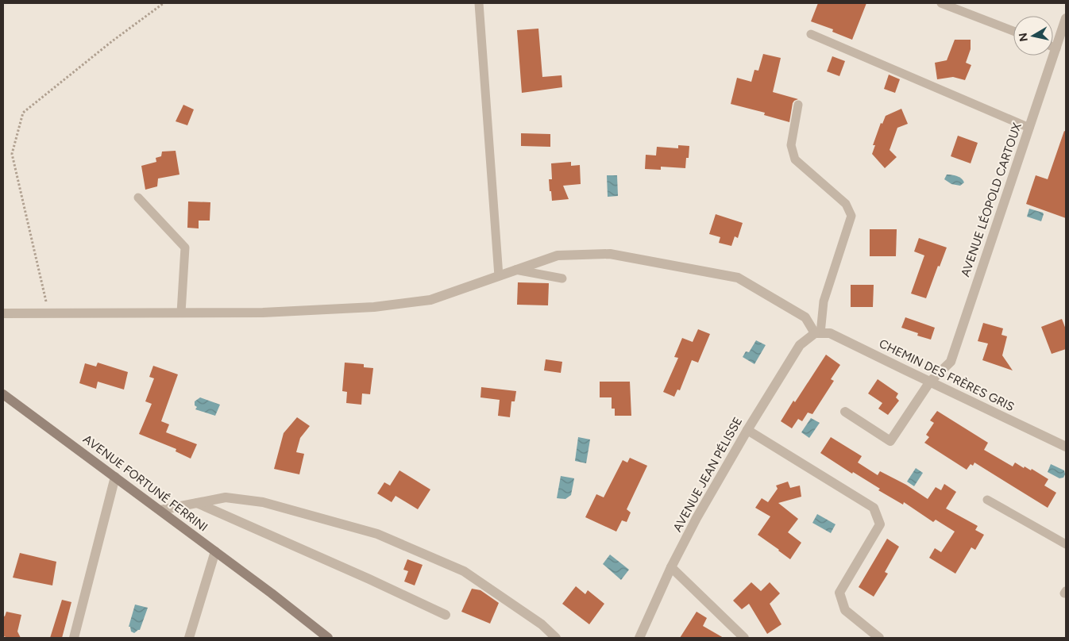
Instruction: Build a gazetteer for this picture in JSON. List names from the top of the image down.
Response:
{
  "streets": {
    "main road": ["AVENUE FORTUNÉ FERRINI"],
    "street": ["AVENUE LÉOPOLD CARTOUX", "CHEMIN DES FRÈRES GRIS", "AVENUE JEAN PÉLISSE"]
  },
  "crossings": [
    ["AVENUE LÉOPOLD CARTOUX", "CHEMIN DES FRÈRES GRIS"],
    ["CHEMIN DES FRÈRES GRIS", "AVENUE JEAN PÉLISSE"]
  ],
  "north": "left"
}
